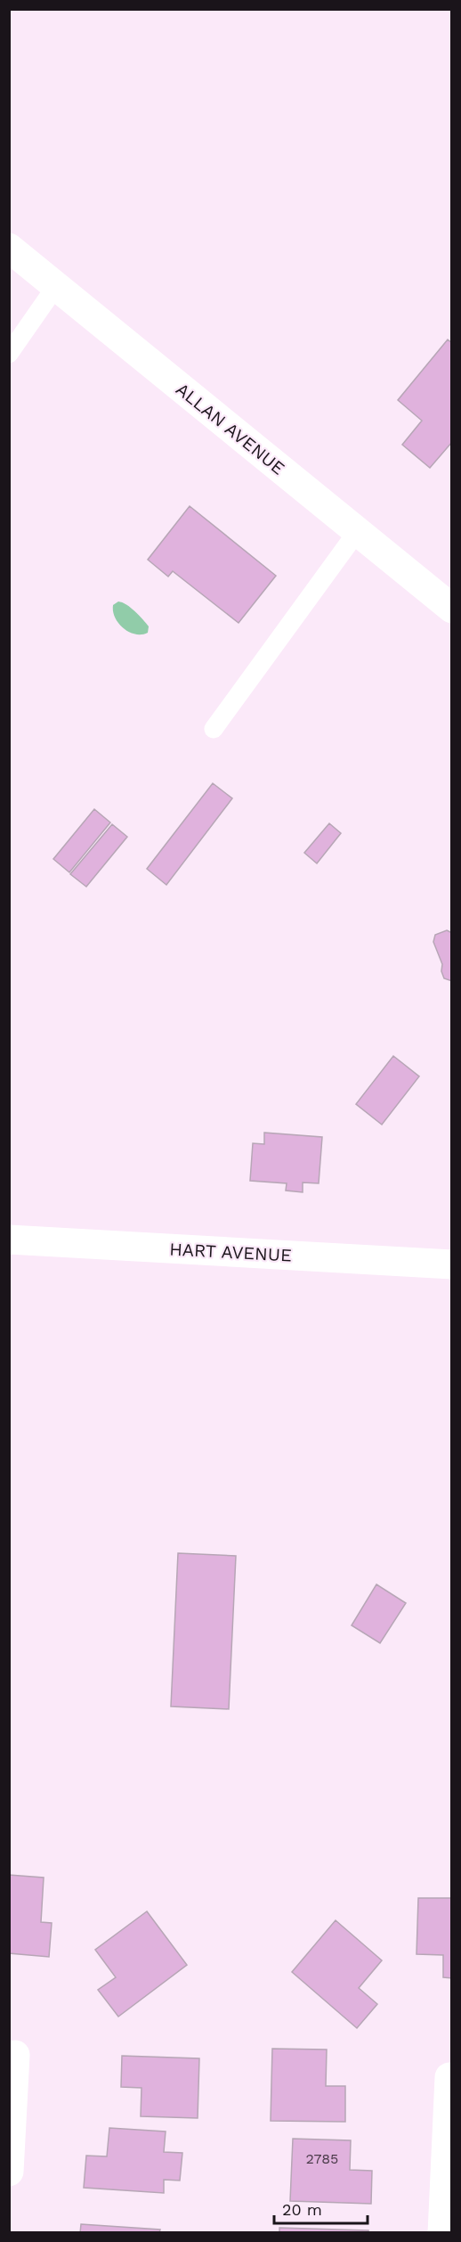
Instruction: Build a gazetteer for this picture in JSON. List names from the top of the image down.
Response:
{
  "streets": {
    "street": ["ALLAN AVENUE", "HART AVENUE"]
  },
  "house_numbers": ["2785"],
  "scale_bar": "20 m"
}
